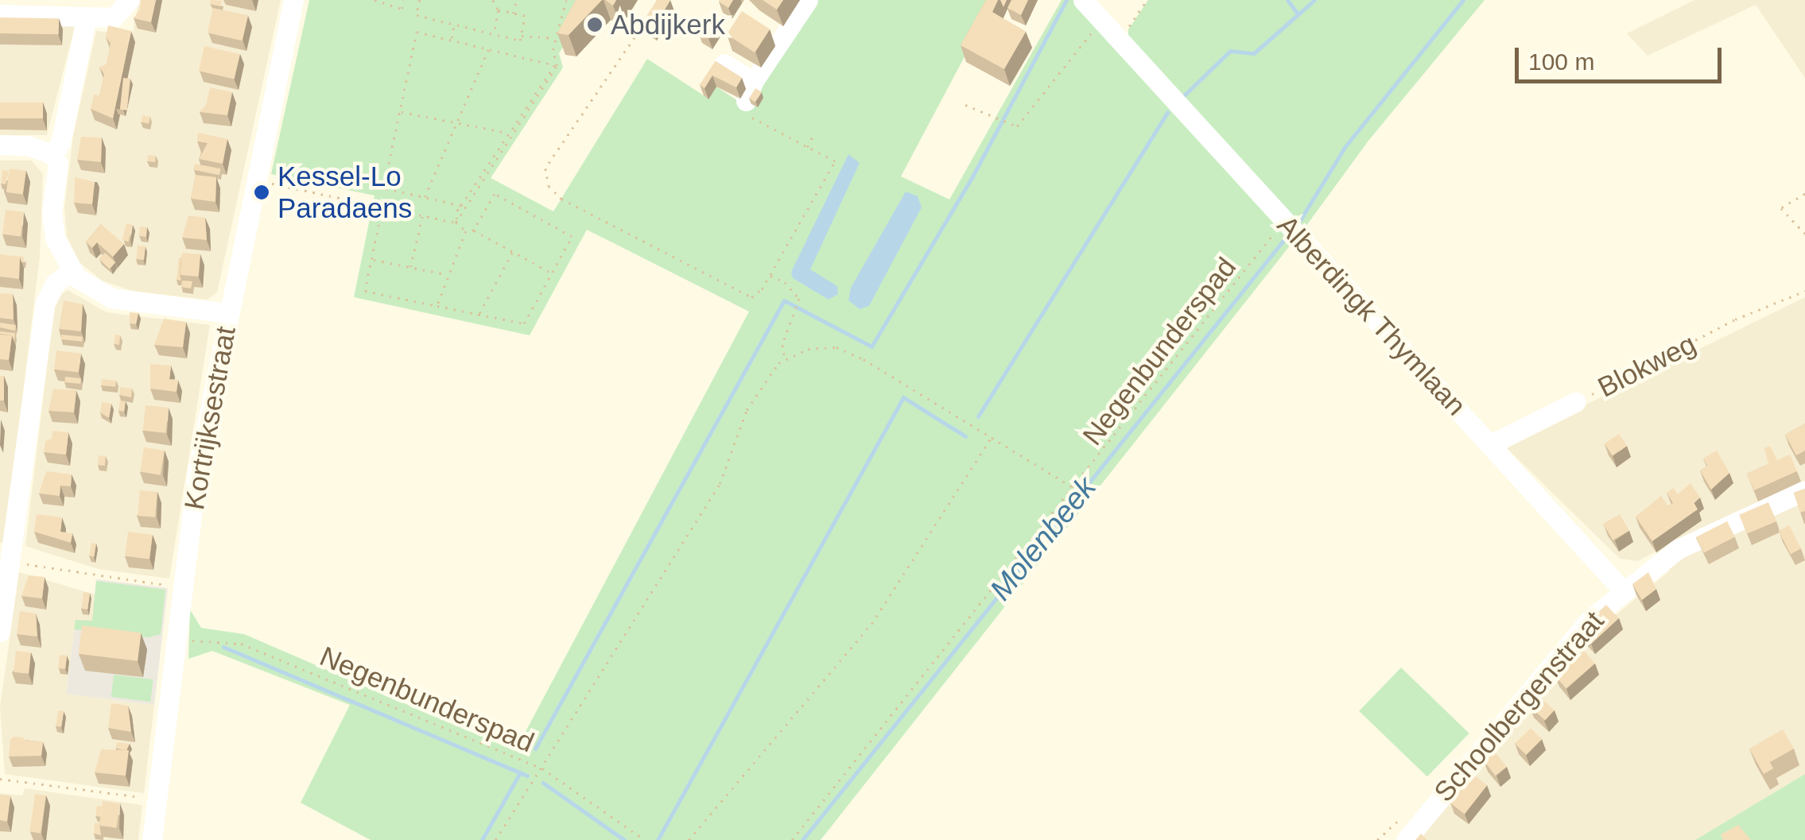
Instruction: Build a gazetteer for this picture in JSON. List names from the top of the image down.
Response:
{
  "streets": {
    "street": [
      "Alberdingk Thymlaan",
      "Blokweg",
      "Kortrijksestraat",
      "Schoolbergenstraat"
    ],
    "path": ["Negenbunderspad"]
  },
  "crossings": [
    ["Alberdingk Thymlaan", "Negenbunderspad"],
    ["Alberdingk Thymlaan", "Blokweg"],
    ["Alberdingk Thymlaan", "Schoolbergenstraat"],
    ["Negenbunderspad", "Kortrijksestraat"]
  ],
  "water": ["Molenbeek"],
  "places": ["Abdijkerk", "Kessel-Lo Paradaens"],
  "scale_bar": "100 m"
}
